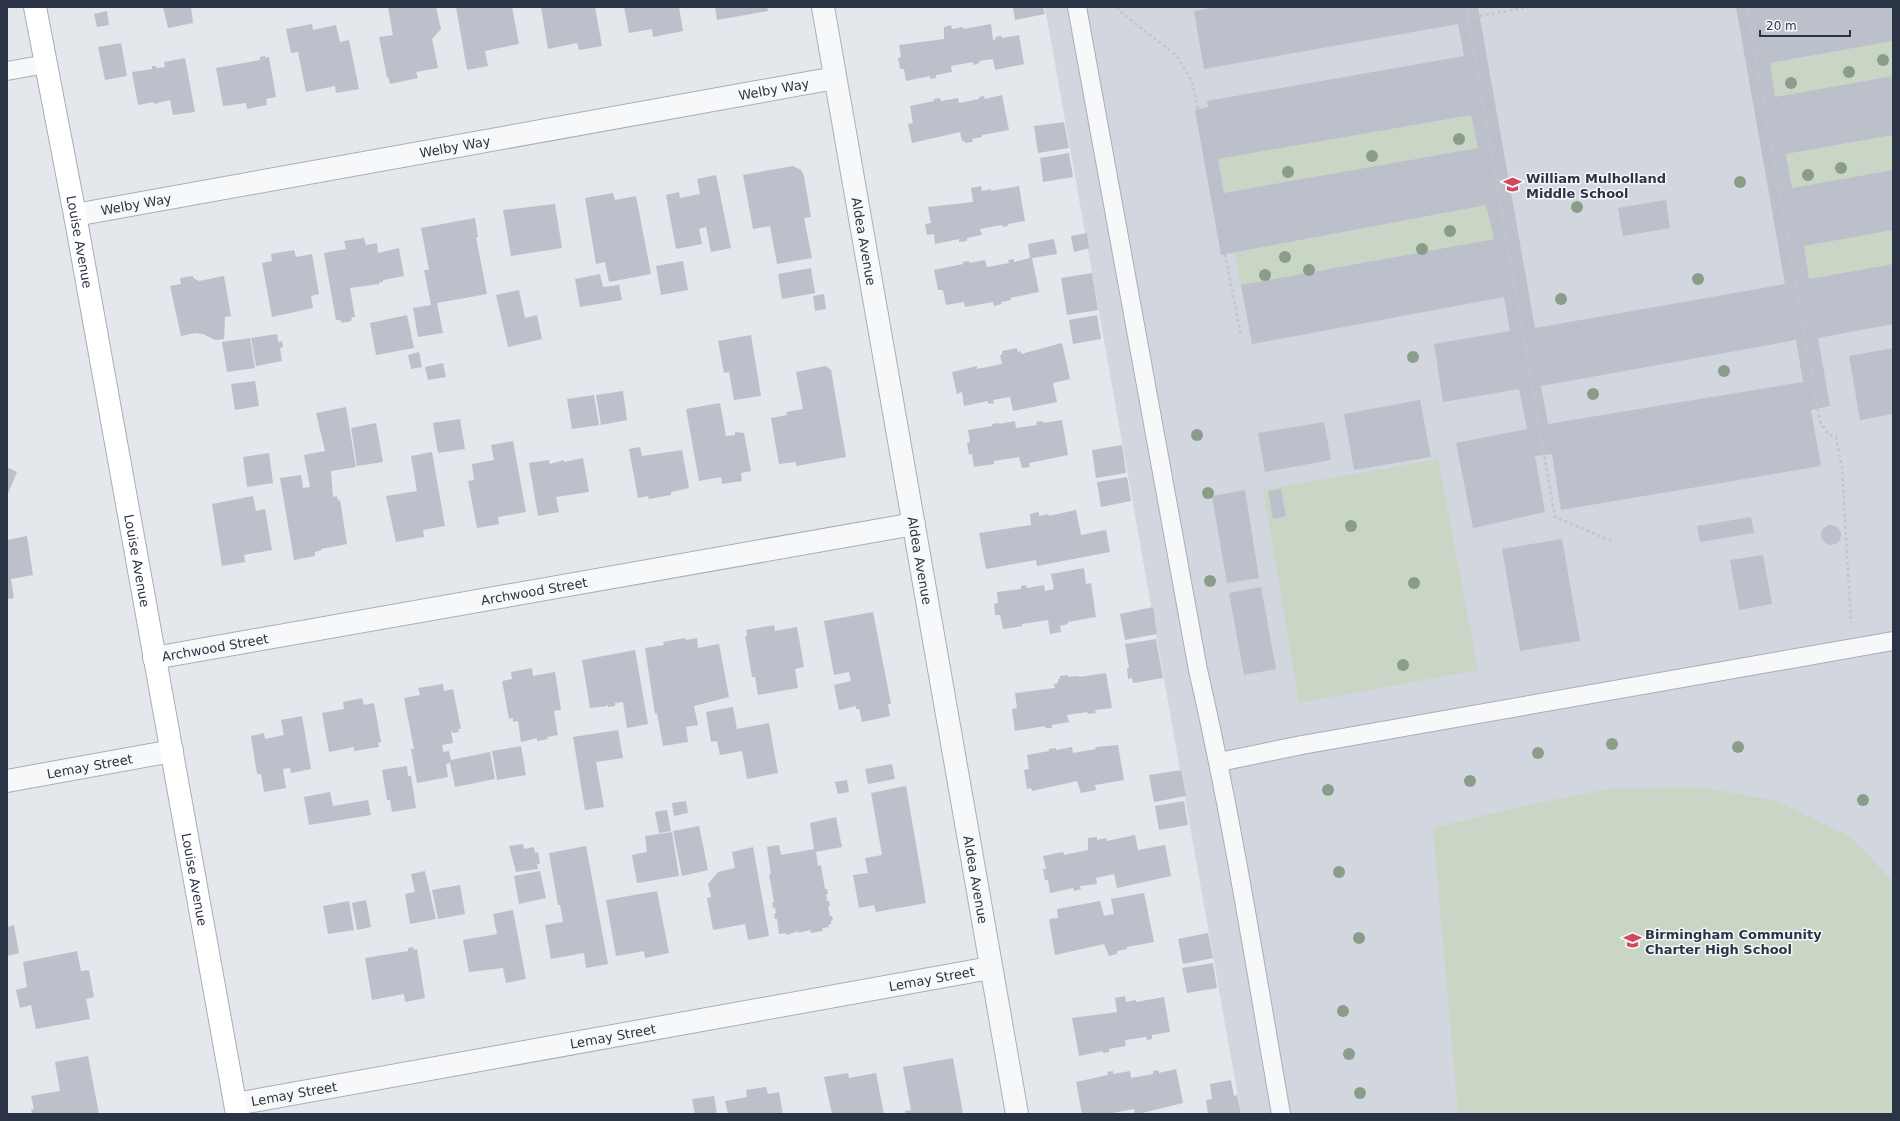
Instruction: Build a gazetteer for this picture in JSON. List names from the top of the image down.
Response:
{
  "streets": {
    "main road": ["Louise Avenue"],
    "street": [
      "Welby Way",
      "Aldea Avenue",
      "Archwood Street",
      "Lemay Street"
    ]
  },
  "crossings": [
    ["Welby Way", "Louise Avenue"],
    ["Welby Way", "Aldea Avenue"],
    ["Louise Avenue", "Archwood Street"],
    ["Louise Avenue", "Lemay Street"],
    ["Aldea Avenue", "Archwood Street"],
    ["Aldea Avenue", "Lemay Street"]
  ],
  "places": {
    "school or university": ["William Mulholland Middle School", "Birmingham Community Charter High School"]
  },
  "scale_bar": "20 m"
}
